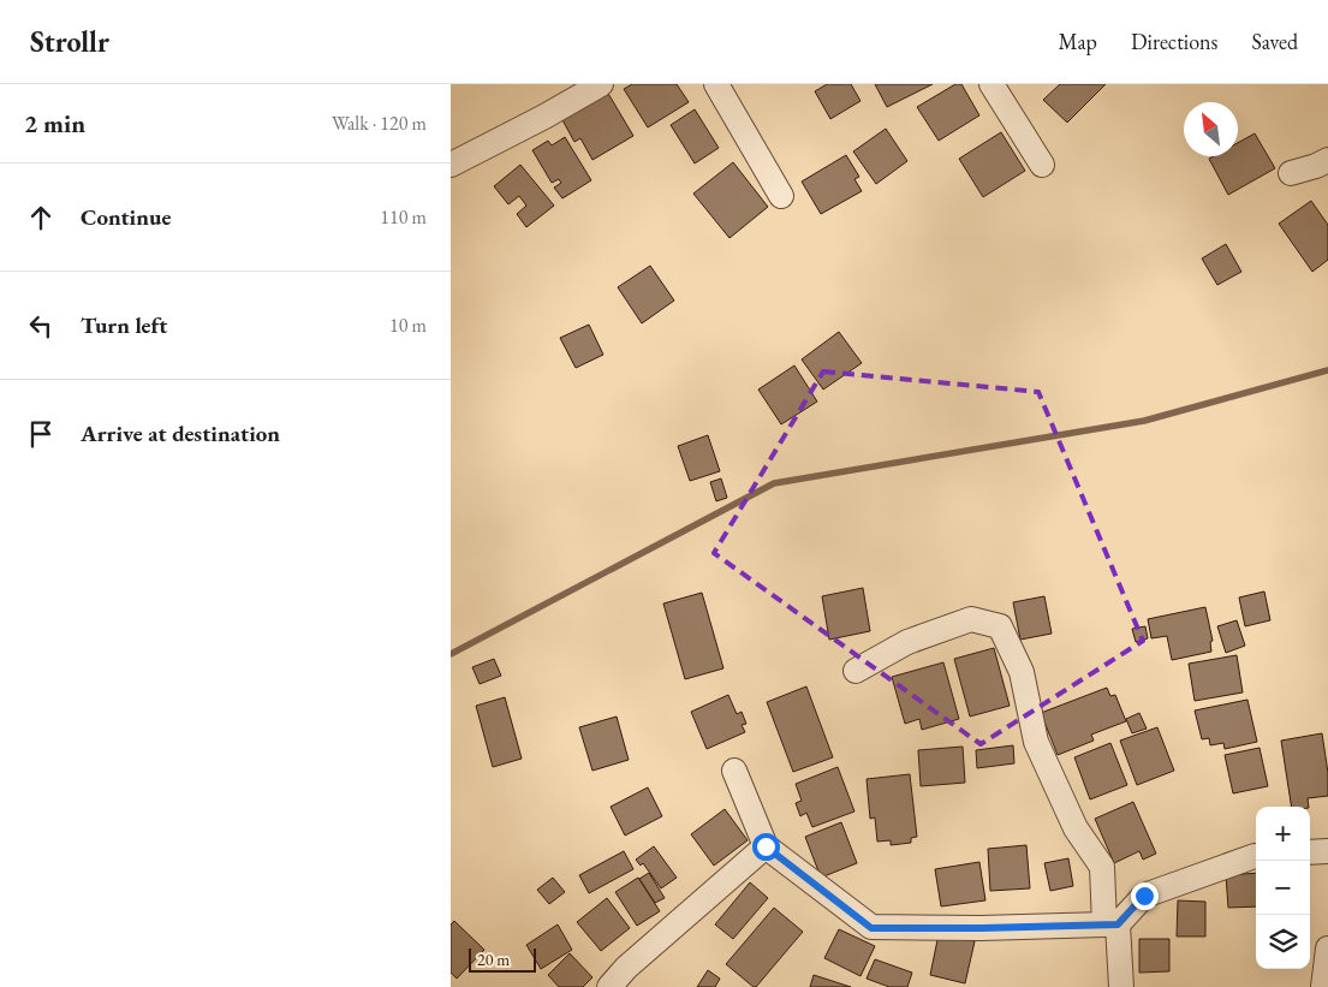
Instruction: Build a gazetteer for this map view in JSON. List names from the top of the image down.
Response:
{
  "scale_bar": "20 m",
  "north": "top left",
  "page": {
    "header": "Strollr",
    "nav": ["Map", "Directions", "Saved"],
    "heading": ["2 min", "Walk · 120 m"],
    "list": [
      ["Continue", "110 m"],
      ["Turn left", "10 m"],
      "Arrive at destination"
    ],
    "map_buttons": ["+", "−"],
    "scale": "20 m"
  }
}
